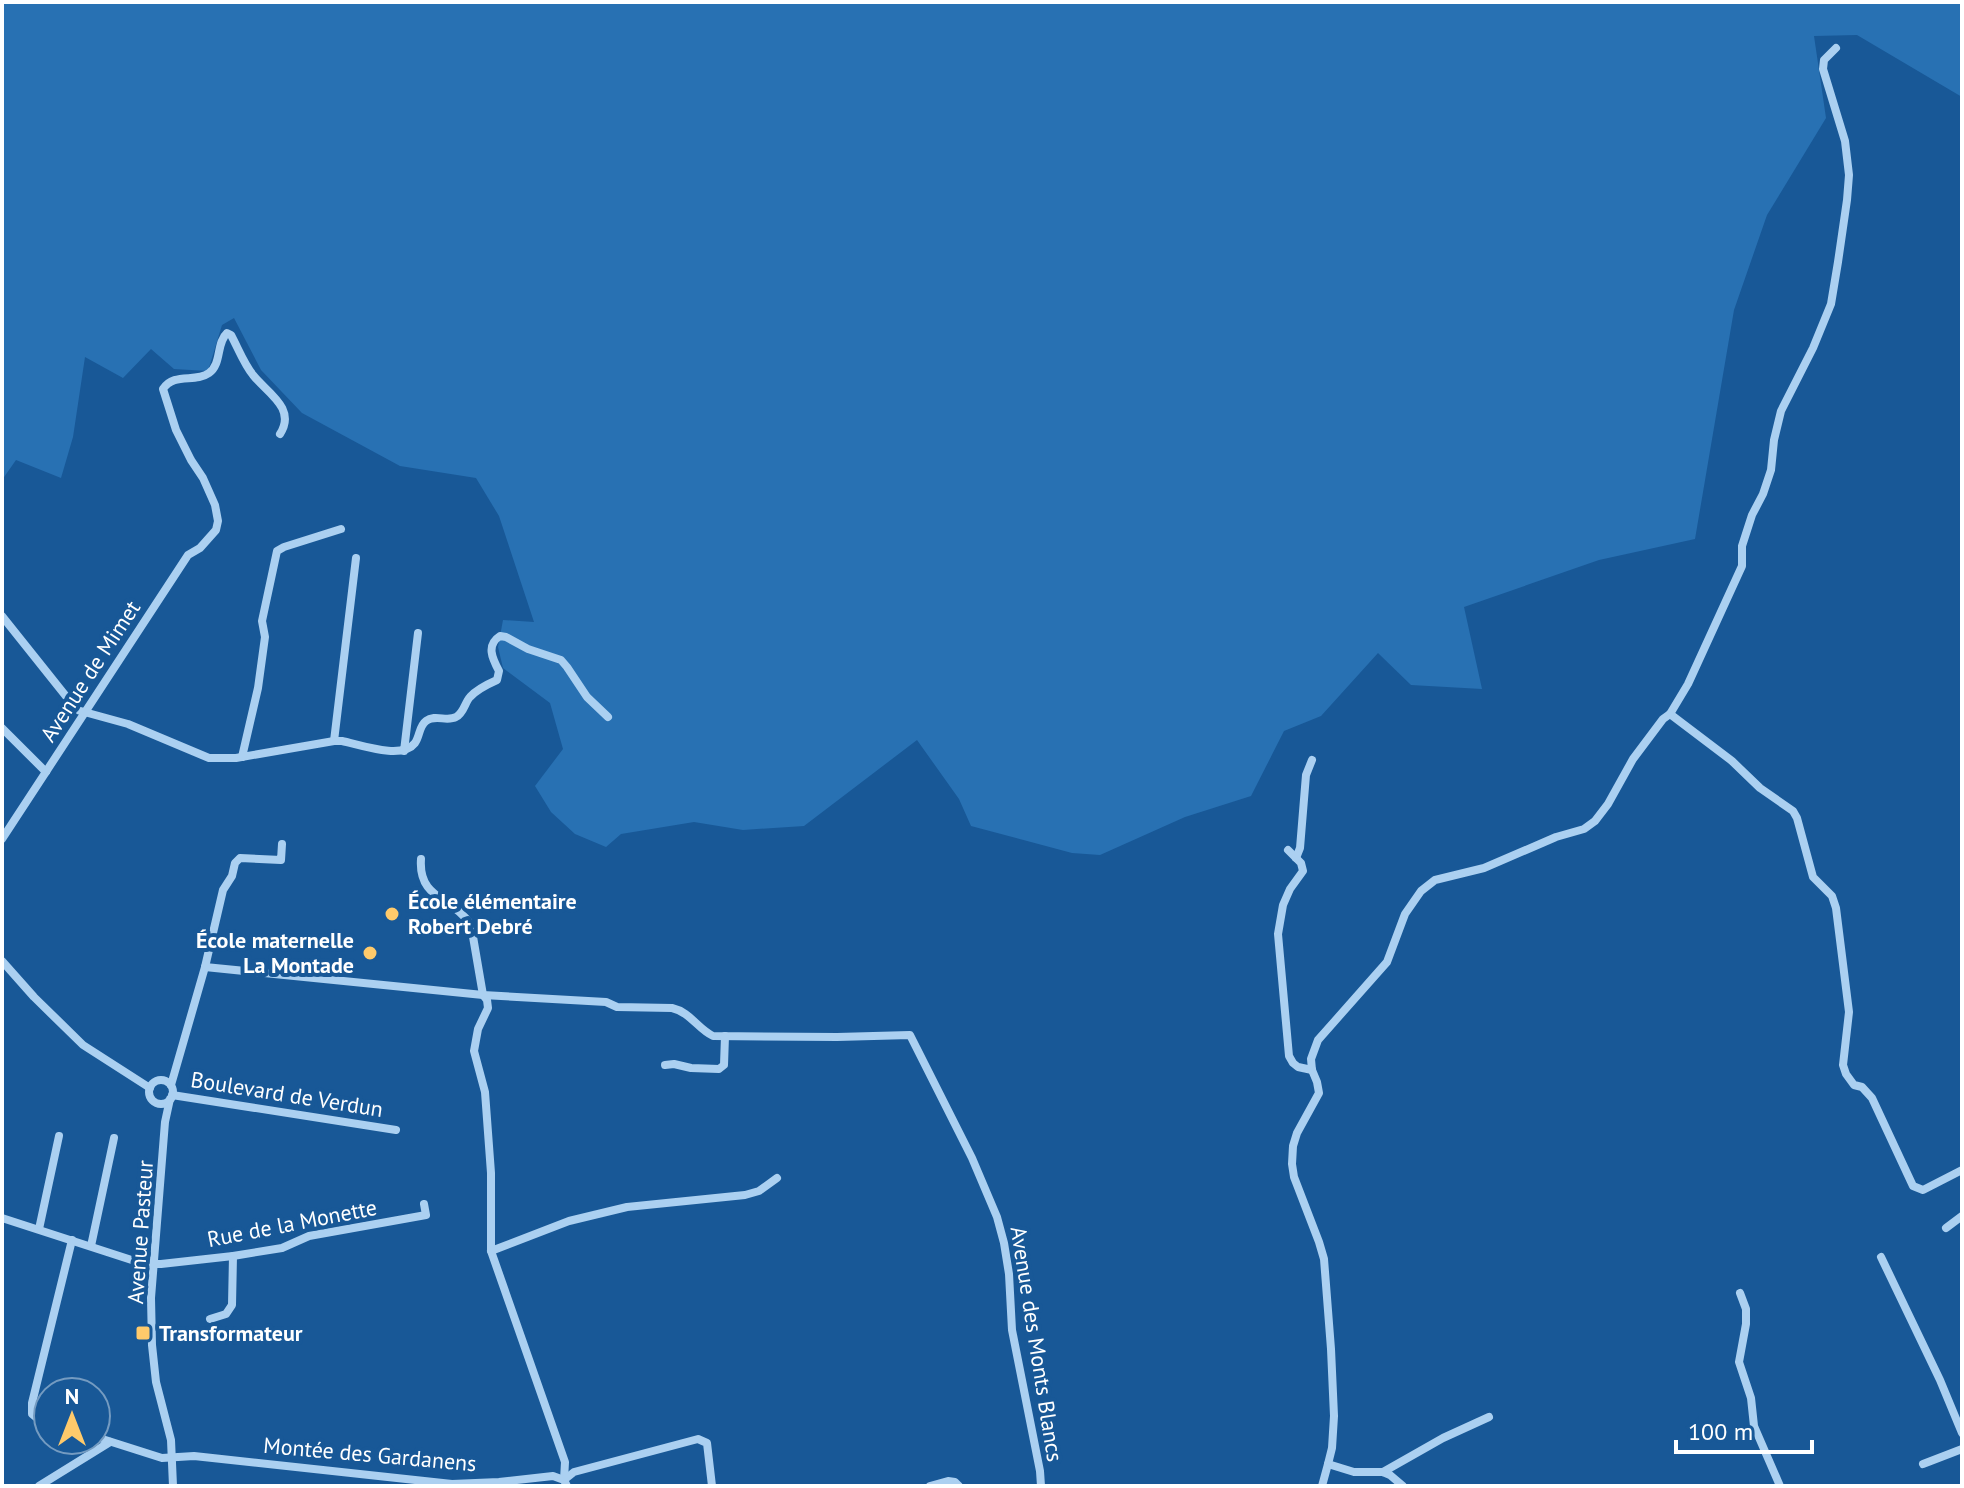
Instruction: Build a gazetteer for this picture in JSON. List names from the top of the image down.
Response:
{
  "streets": {
    "street": [
      "Avenue de Mimet",
      "Boulevard de Verdun",
      "Rue de la Monette",
      "Avenue Pasteur",
      "Avenue des Monts Blancs",
      "Montée des Gardanens"
    ]
  },
  "crossings": [
    ["Boulevard de Verdun", "Avenue Pasteur"],
    ["Rue de la Monette", "Avenue Pasteur"],
    ["Avenue Pasteur", "Montée des Gardanens"]
  ],
  "places": {
    "other": ["École élémentaire Robert Debré", "École maternelle La Montade"],
    "transit": ["Transformateur"]
  },
  "scale_bar": "100 m",
  "north": "top"
}
